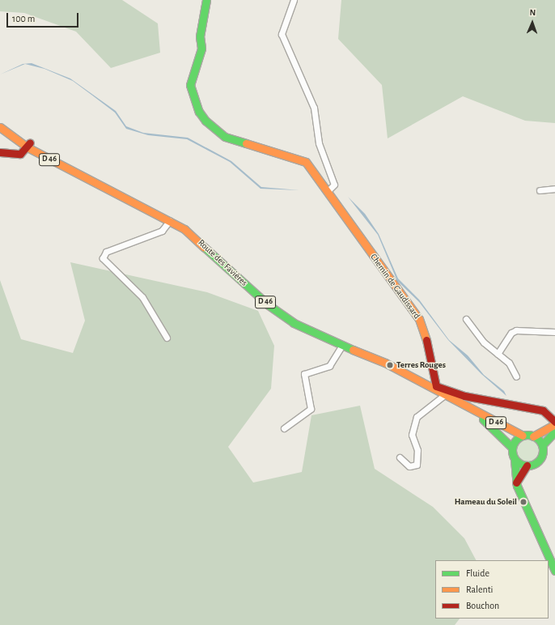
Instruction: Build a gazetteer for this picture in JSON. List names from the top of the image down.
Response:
{
  "streets": {
    "main road": ["D 46", "Route des Favières", "Chemin de Gaudissard"]
  },
  "crossings": [
    ["D 46", "Route des Favières"]
  ],
  "places": ["Terres Rouges", "Hameau du Soleil"],
  "legend": ["Fluide", "Ralenti", "Bouchon"],
  "scale_bar": "100 m",
  "north": "top"
}
